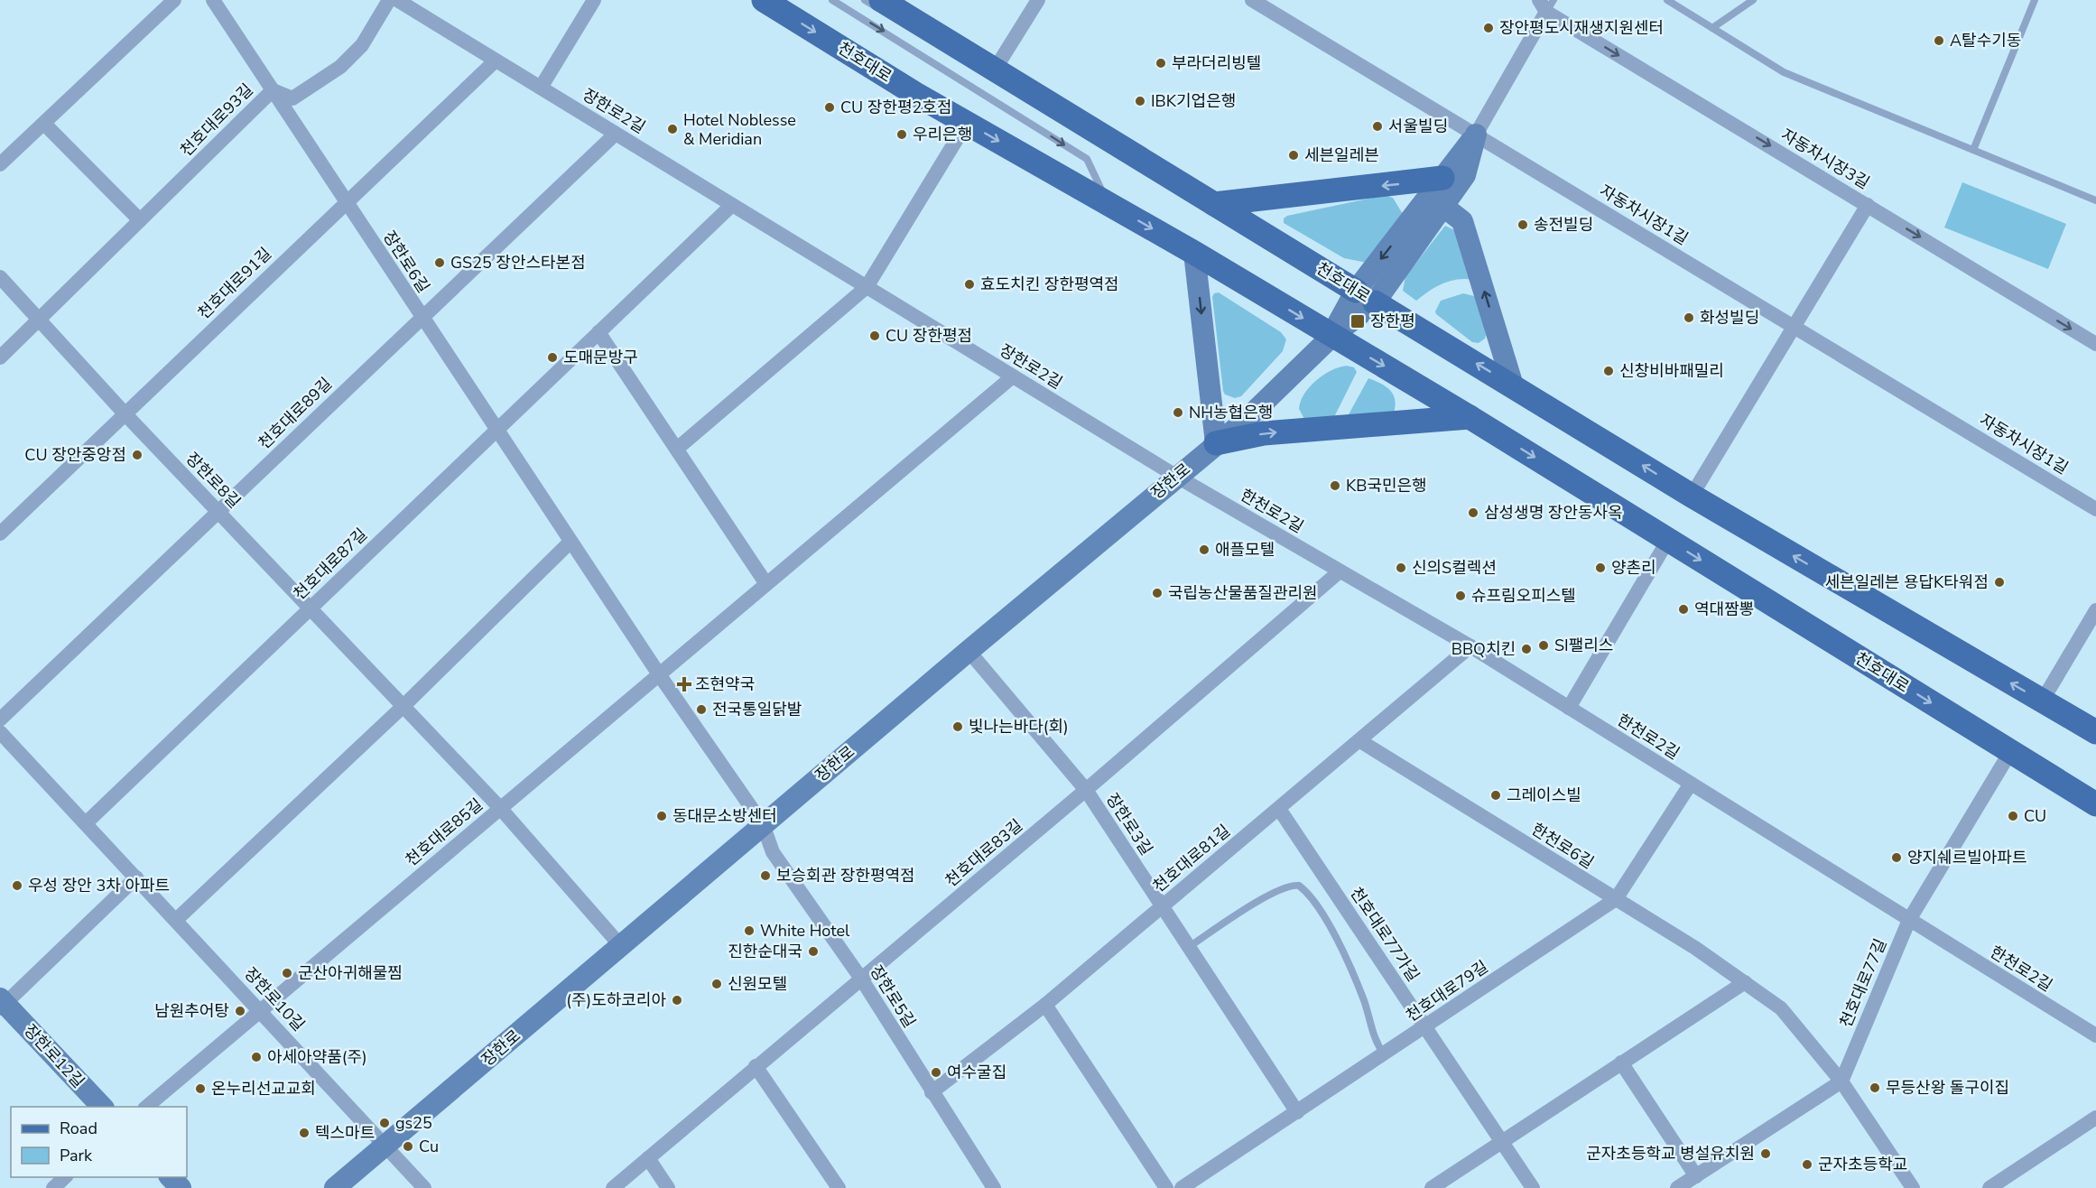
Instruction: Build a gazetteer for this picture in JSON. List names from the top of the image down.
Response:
{
  "streets": {
    "main road": ["천호대로"],
    "street": [
      "장한로2길",
      "천호대로93길",
      "자동차시장3길",
      "자동차시장1길",
      "장한로6길",
      "천호대로91길",
      "천호대로89길",
      "장한로8길",
      "장한로",
      "한천로2길",
      "천호대로87길",
      "장한로3길",
      "천호대로85길",
      "한천로6길",
      "천호대로83길",
      "천호대로81길",
      "천호대로77가길",
      "천호대로77길",
      "천호대로79길",
      "장한로5길",
      "장한로10길",
      "장한로12길"
    ]
  },
  "crossings": [
    ["천호대로", "장한로"],
    ["천호대로", "천호대로77길"],
    ["장한로2길", "천호대로91길"],
    ["장한로2길", "천호대로89길"],
    ["장한로2길", "장한로"],
    ["장한로2길", "한천로2길"],
    ["장한로2길", "천호대로87길"],
    ["장한로2길", "천호대로85길"],
    ["천호대로93길", "장한로6길"],
    ["천호대로93길", "장한로8길"],
    ["자동차시장1길", "장한로"],
    ["장한로6길", "천호대로91길"],
    ["장한로6길", "천호대로89길"],
    ["장한로6길", "장한로"],
    ["장한로6길", "천호대로87길"],
    ["장한로6길", "천호대로85길"],
    ["장한로6길", "장한로5길"],
    ["천호대로91길", "장한로8길"],
    ["천호대로89길", "장한로8길"],
    ["장한로8길", "장한로"],
    ["장한로8길", "천호대로87길"],
    ["장한로8길", "천호대로85길"],
    ["장한로", "한천로2길"],
    ["장한로", "장한로3길"],
    ["장한로", "장한로5길"],
    ["장한로", "장한로10길"],
    ["한천로2길", "천호대로83길"],
    ["한천로2길", "천호대로81길"],
    ["한천로2길", "천호대로77길"],
    ["한천로2길", "천호대로79길"],
    ["천호대로87길", "장한로10길"],
    ["장한로3길", "천호대로83길"],
    ["장한로3길", "천호대로81길"],
    ["장한로3길", "천호대로79길"],
    ["천호대로85길", "장한로10길"],
    ["한천로6길", "천호대로81길"],
    ["한천로6길", "천호대로77길"],
    ["한천로6길", "천호대로79길"],
    ["천호대로83길", "장한로5길"],
    ["천호대로81길", "천호대로77가길"],
    ["천호대로81길", "장한로5길"],
    ["천호대로77가길", "천호대로79길"]
  ],
  "one_way": ["자동차시장3길"],
  "places": {
    "other": [
      "장안평도시재생지원센터",
      "A탈수기동",
      "부라더리빙텔",
      "IBK기업은행",
      "CU 장한평2호점",
      "서울빌딩",
      "Hotel Noblesse & Meridian",
      "우리은행",
      "세븐일레븐",
      "송전빌딩",
      "GS25 장안스타본점",
      "효도치킨 장한평역점",
      "화성빌딩",
      "CU 장한평점",
      "도매문방구",
      "신창비바패밀리",
      "NH농협은행",
      "CU 장안중앙점",
      "KB국민은행",
      "삼성생명 장안동사옥",
      "애플모텔",
      "신의S컬렉션",
      "양촌리",
      "세븐일레븐 용답K타워점",
      "국립농산물품질관리원",
      "슈프림오피스텔",
      "역대짬뽕",
      "SI팰리스",
      "BBQ치킨",
      "전국통일닭발",
      "빛나는바다(회)",
      "그레이스빌",
      "동대문소방센터",
      "CU",
      "양지쉐르빌아파트",
      "보승회관 장한평역점",
      "우성 장안 3차 아파트",
      "White Hotel",
      "진한순대국",
      "군산아귀해물찜",
      "신원모텔",
      "(주)도하코리아",
      "남원추어탕",
      "아세아약품(주)",
      "여수굴집",
      "무등산왕 돌구이집",
      "온누리선교교회",
      "gs25",
      "텍스마트",
      "Cu",
      "군자초등학교 병설유치원",
      "군자초등학교"
    ],
    "transit": ["장한평"],
    "health": ["조현약국"]
  },
  "legend": ["Road", "Park"]
}
